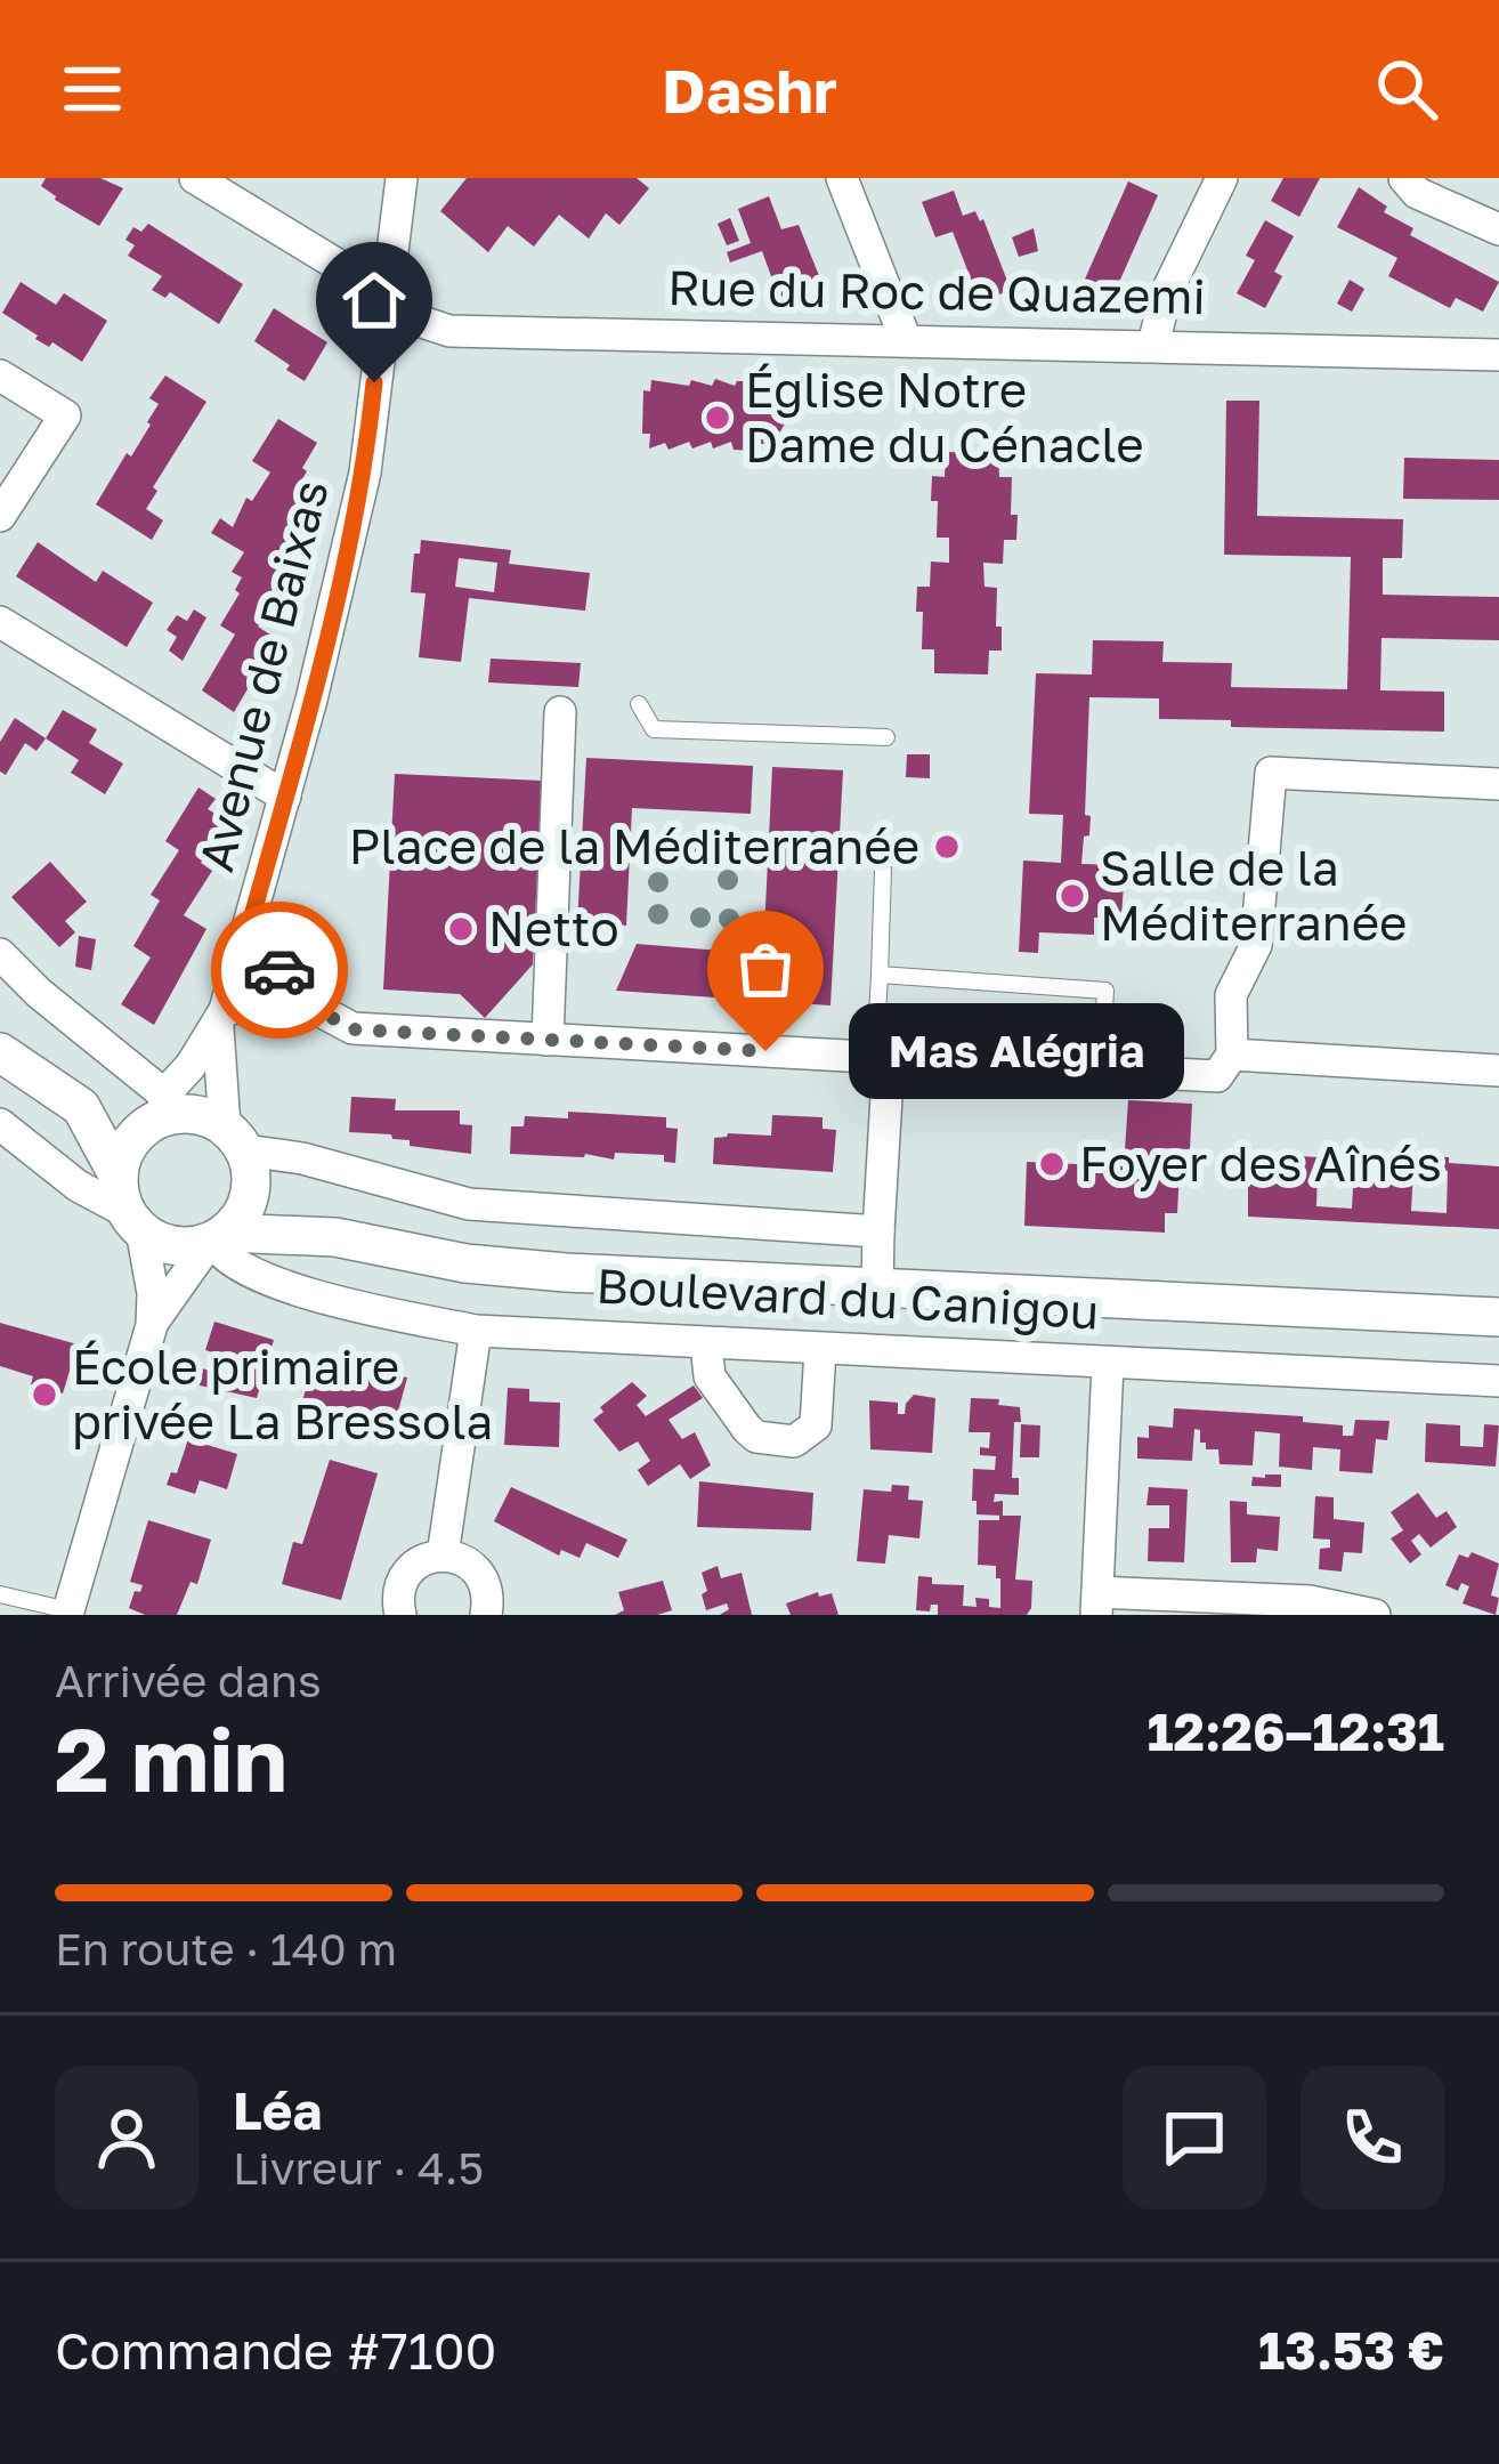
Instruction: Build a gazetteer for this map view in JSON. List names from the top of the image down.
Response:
{
  "streets": {
    "street": ["Rue du Roc de Quazemi", "Avenue de Baixas", "Boulevard du Canigou"]
  },
  "crossings": [
    ["Rue du Roc de Quazemi", "Avenue de Baixas"],
    ["Avenue de Baixas", "Boulevard du Canigou"]
  ],
  "places": [
    "Église Notre Dame du Cénacle",
    "Place de la Méditerranée",
    "Salle de la Méditerranée",
    "Netto",
    "Mas Alégria",
    "Foyer des Aînés",
    "École primaire privée La Bressola"
  ],
  "page": {
    "header": "Dashr",
    "bubble": "Mas Alégria",
    "heading": ["2 min", "Arrivée dans", "12:26–12:31"],
    "panel": [
      "Léa",
      "Livreur · 4.5",
      "Commande #7100",
      "13.53 €"
    ],
    "bar": "En route · 140 m"
  }
}
